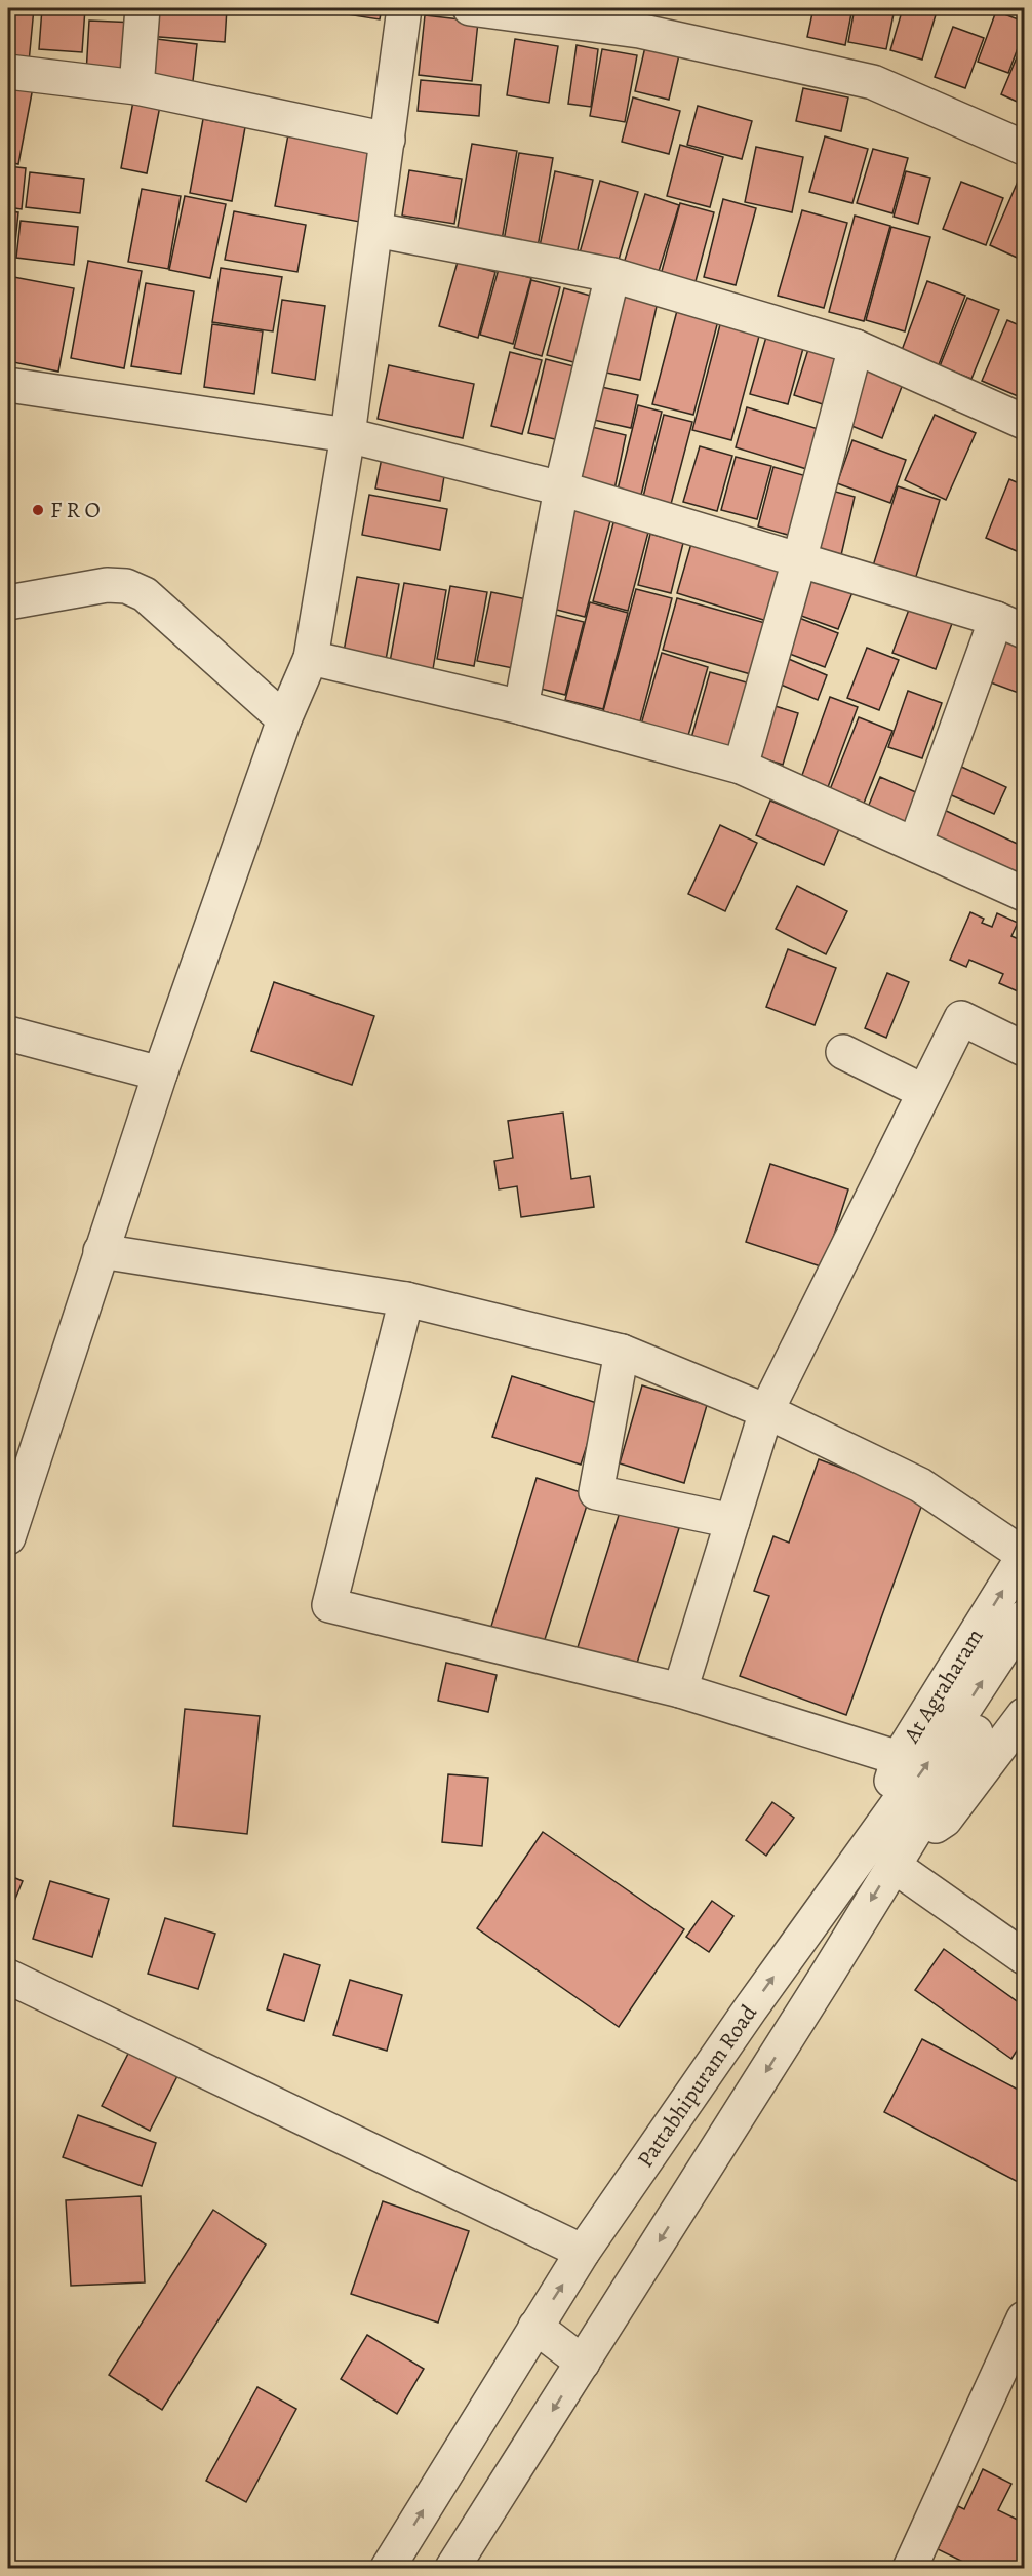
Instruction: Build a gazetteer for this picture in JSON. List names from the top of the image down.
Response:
{
  "streets": {
    "street": ["At Agraharam", "Pattabhipuram Road"]
  },
  "crossings": [
    ["At Agraharam", "Pattabhipuram Road"]
  ],
  "places": ["F R O"]
}
